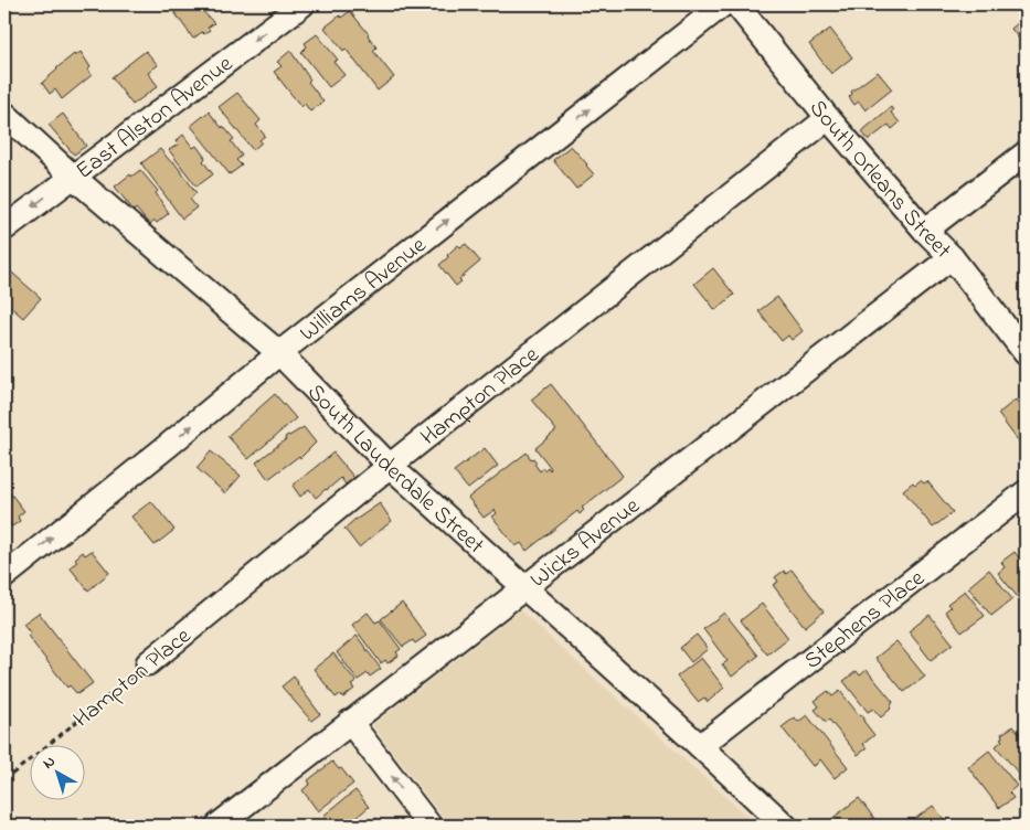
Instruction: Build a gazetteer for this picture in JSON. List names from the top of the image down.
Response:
{
  "streets": {
    "street": [
      "East Alston Avenue",
      "South Orleans Street",
      "Williams Avenue",
      "Hampton Place",
      "South Lauderdale Street",
      "Wicks Avenue",
      "Stephens Place"
    ]
  },
  "crossings": [
    ["East Alston Avenue", "South Lauderdale Street"],
    ["South Orleans Street", "Hampton Place"],
    ["South Orleans Street", "Wicks Avenue"],
    ["Williams Avenue", "South Lauderdale Street"],
    ["Hampton Place", "South Lauderdale Street"],
    ["South Lauderdale Street", "Wicks Avenue"],
    ["South Lauderdale Street", "Stephens Place"]
  ],
  "one_way": ["East Alston Avenue", "Williams Avenue"],
  "north": "top left"
}
